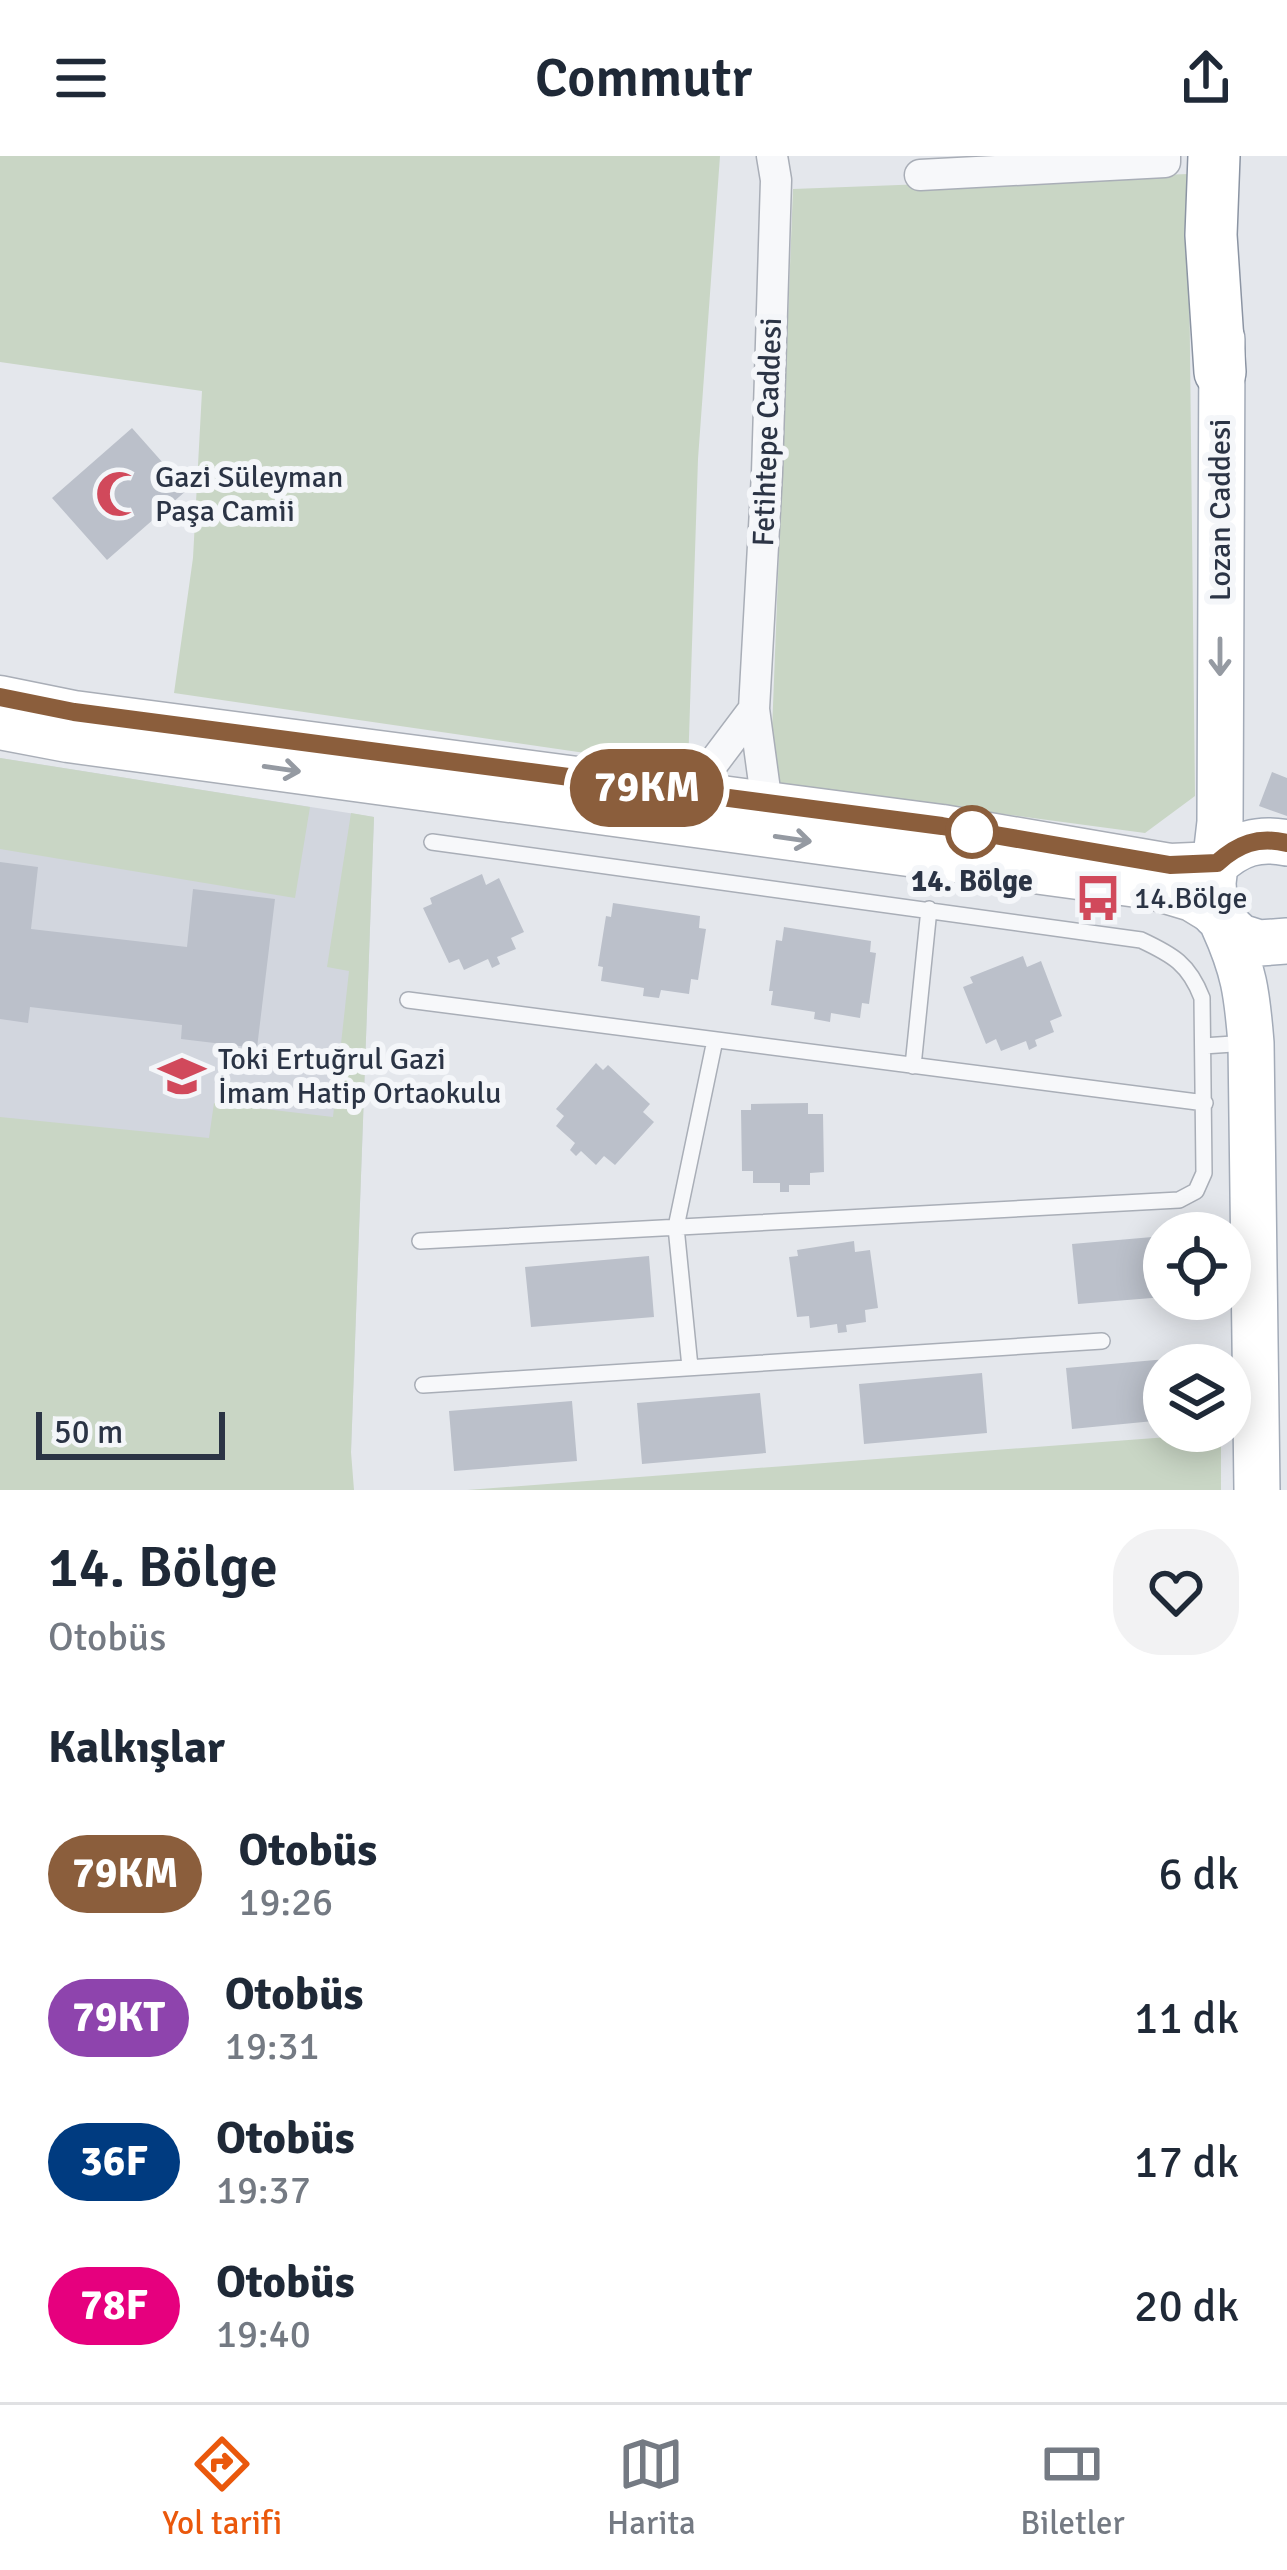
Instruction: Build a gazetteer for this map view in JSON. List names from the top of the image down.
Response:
{
  "streets": {
    "main road": ["Lozan Caddesi"],
    "street": ["Fetihtepe Caddesi"]
  },
  "one_way": ["Lozan Caddesi"],
  "places": {
    "mosque": ["Gazi Süleyman Paşa Camii"],
    "other": ["14. Bölge"],
    "bus stop": ["14.Bölge"],
    "school or university": ["Toki Ertuğrul Gazi İmam Hatip Ortaokulu"]
  },
  "lines": ["bus line 79KM"],
  "scale_bar": "50 m",
  "page": {
    "header": "Commutr",
    "on_map": "79KM",
    "scale": "50 m",
    "heading": [
      ["14. Bölge", "Otobüs"],
      "Kalkışlar"
    ],
    "list": [
      {
        "mark": "79KM",
        "name": "Otobüs",
        "note": "19:26",
        "value": "6 dk"
      },
      {
        "mark": "79KT",
        "name": "Otobüs",
        "note": "19:31",
        "value": "11 dk"
      },
      {
        "mark": "36F",
        "name": "Otobüs",
        "note": "19:37",
        "value": "17 dk"
      },
      {
        "mark": "78F",
        "name": "Otobüs",
        "note": "19:40",
        "value": "20 dk"
      }
    ],
    "tabs": ["Yol tarifi", "Harita", "Biletler"]
  }
}
